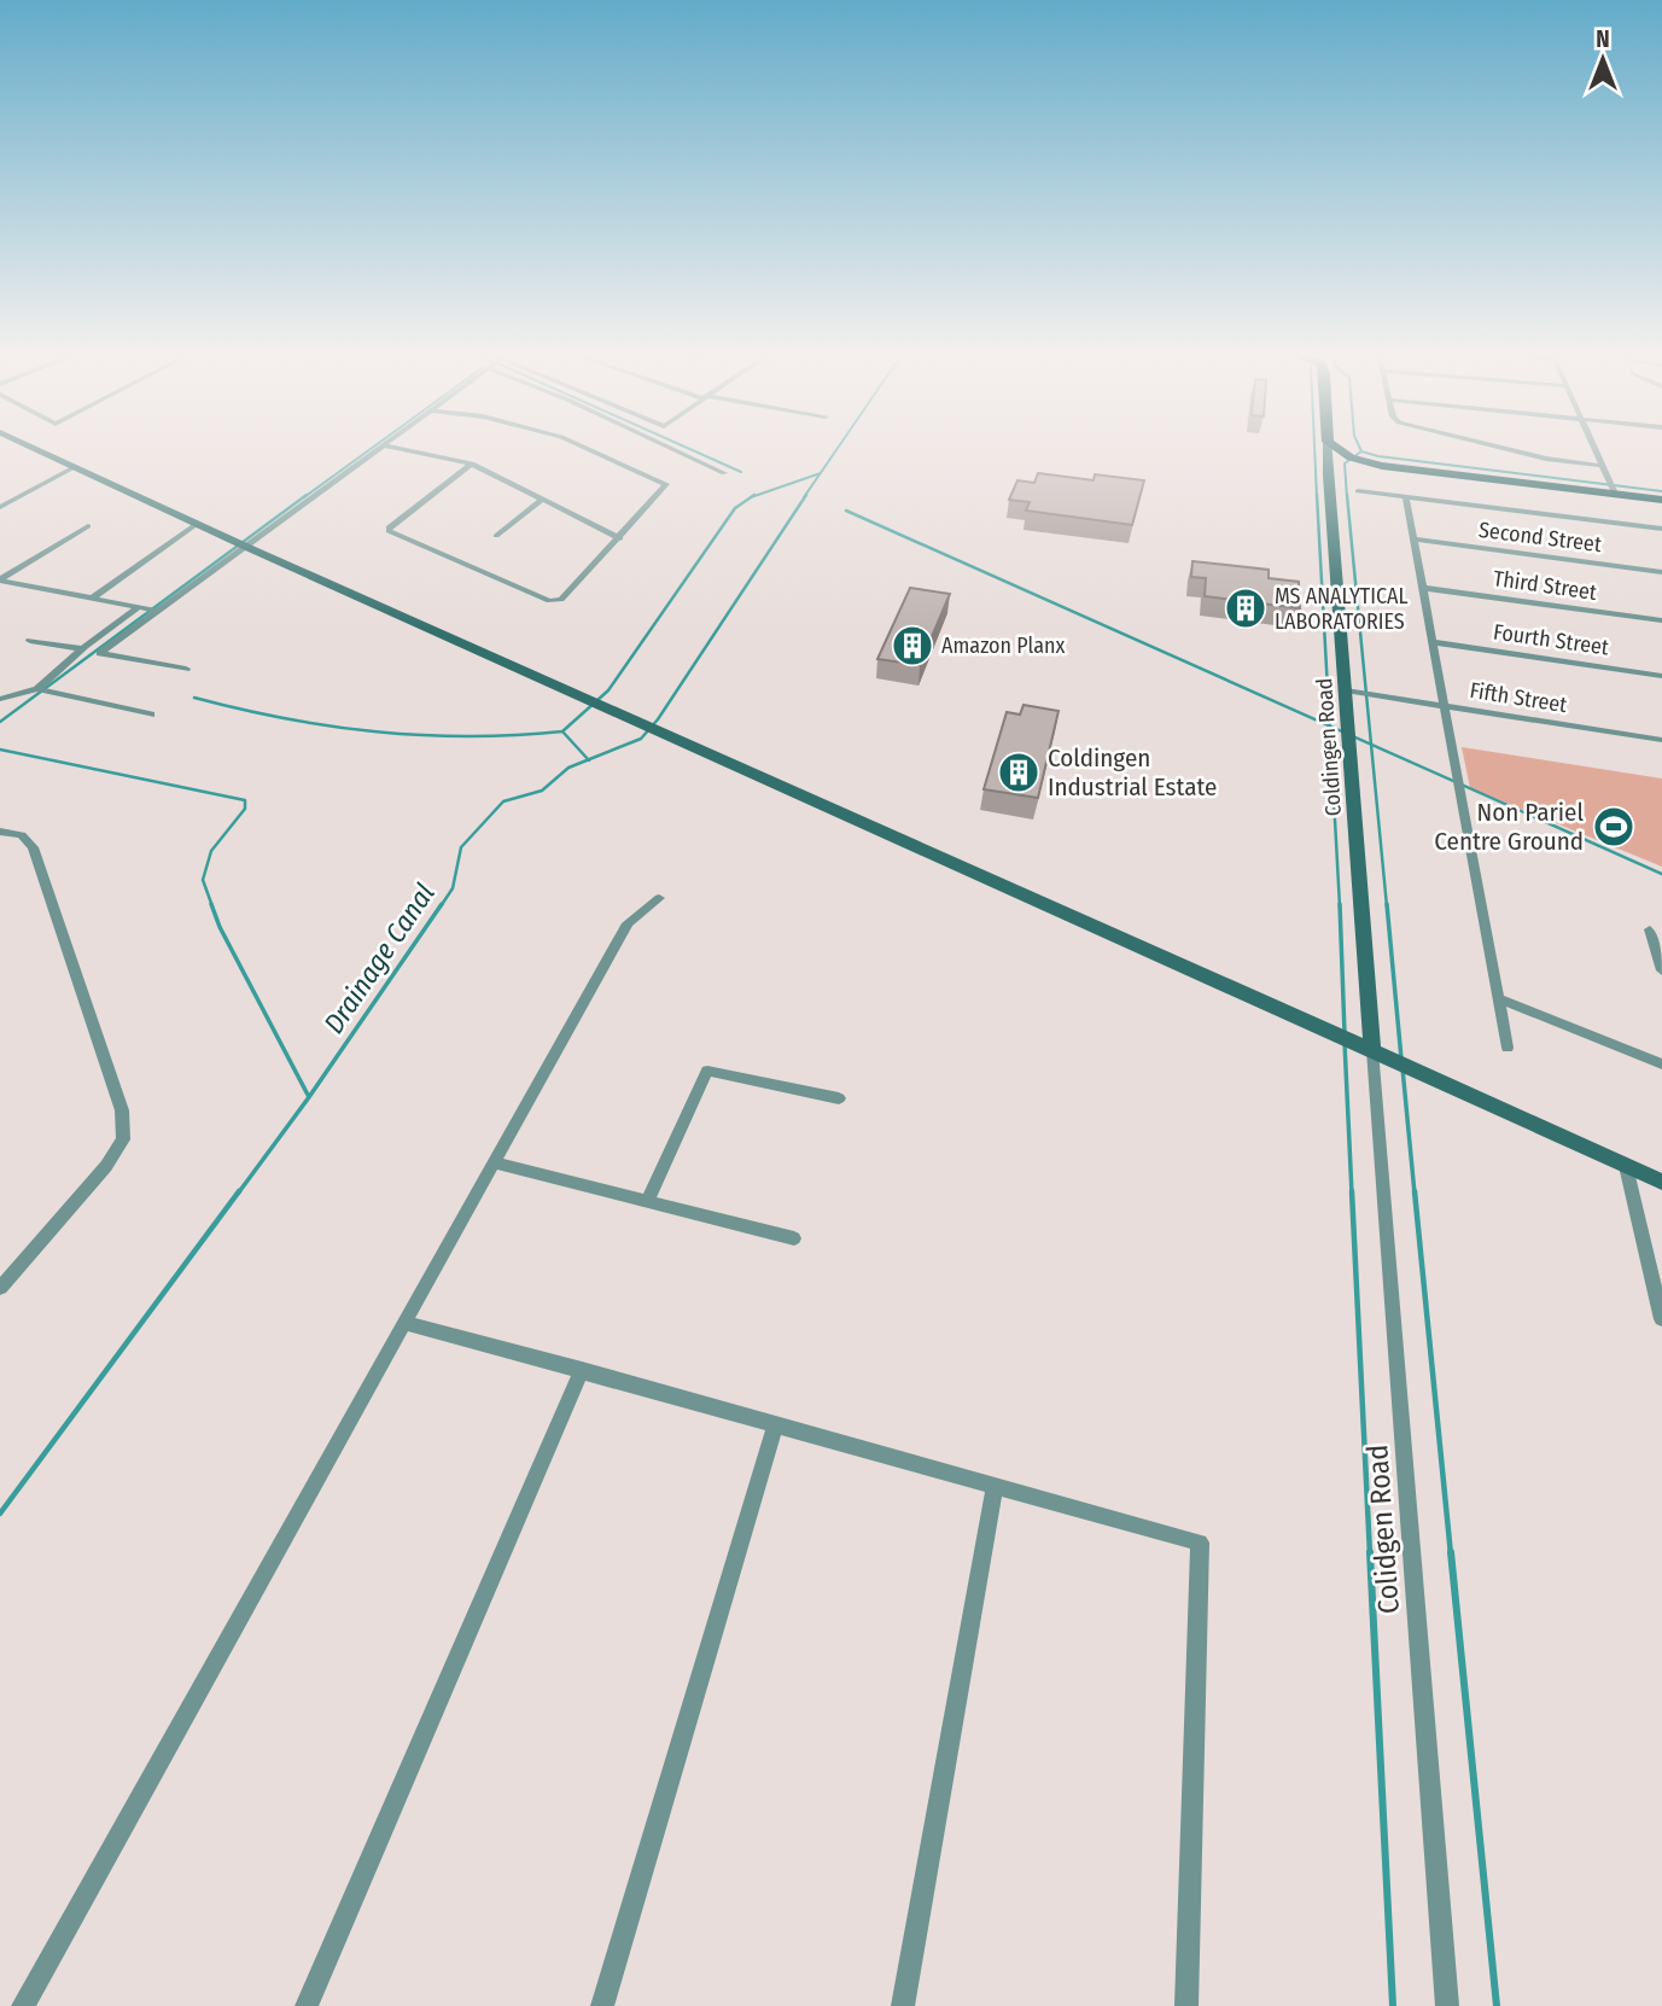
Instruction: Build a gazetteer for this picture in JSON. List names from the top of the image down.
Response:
{
  "streets": {
    "main road": ["Coldingen Road"],
    "street": [
      "Second Street",
      "Third Street",
      "Fourth Street",
      "Fifth Street",
      "Colidgen Road"
    ]
  },
  "crossings": [
    ["Fifth Street", "Coldingen Road"],
    ["Coldingen Road", "Colidgen Road"]
  ],
  "water": ["Drainage Canal"],
  "places": {
    "building": ["MS ANALYTICAL LABORATORIES", "Amazon Planx", "Coldingen Industrial Estate"],
    "sports": ["Non Pariel Centre Ground"]
  },
  "north": "top"
}
